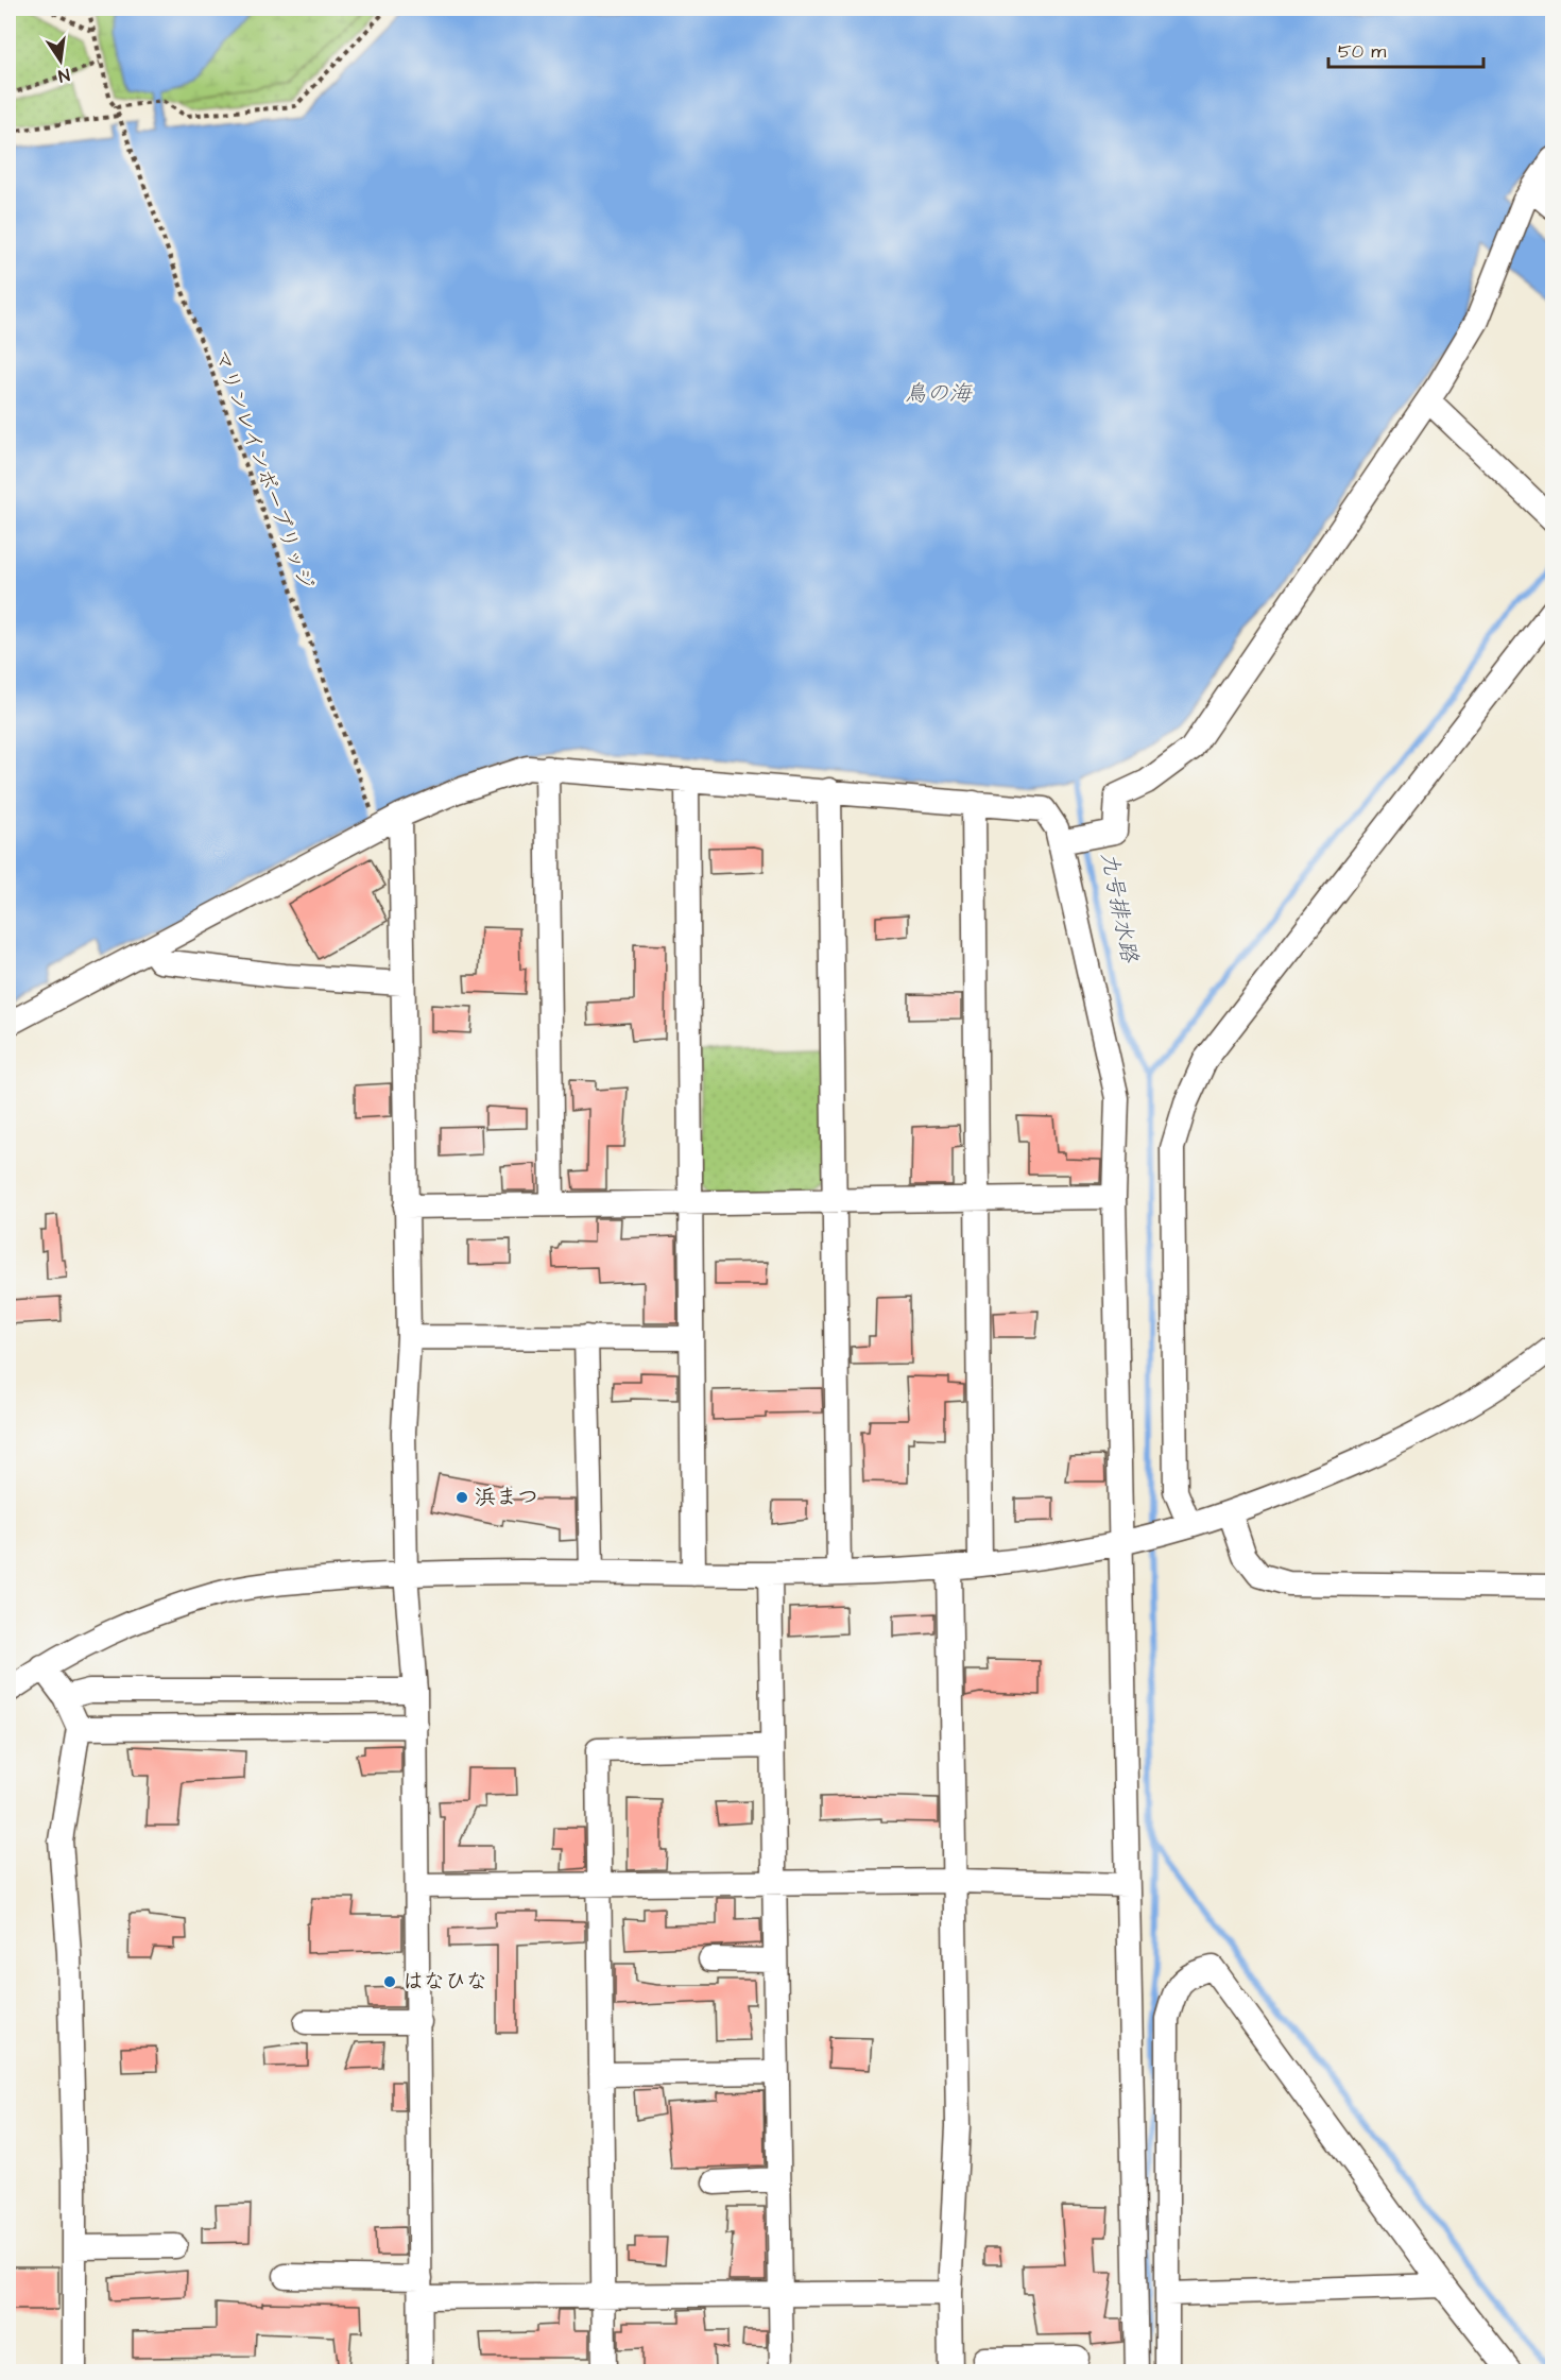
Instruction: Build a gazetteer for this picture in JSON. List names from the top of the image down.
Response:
{
  "streets": {
    "path": ["マリンレインボーブリッジ"]
  },
  "water": ["鳥の海", "九号排水路"],
  "places": ["浜まつ", "はなひな"],
  "scale_bar": "50 m",
  "north": "bottom"
}
